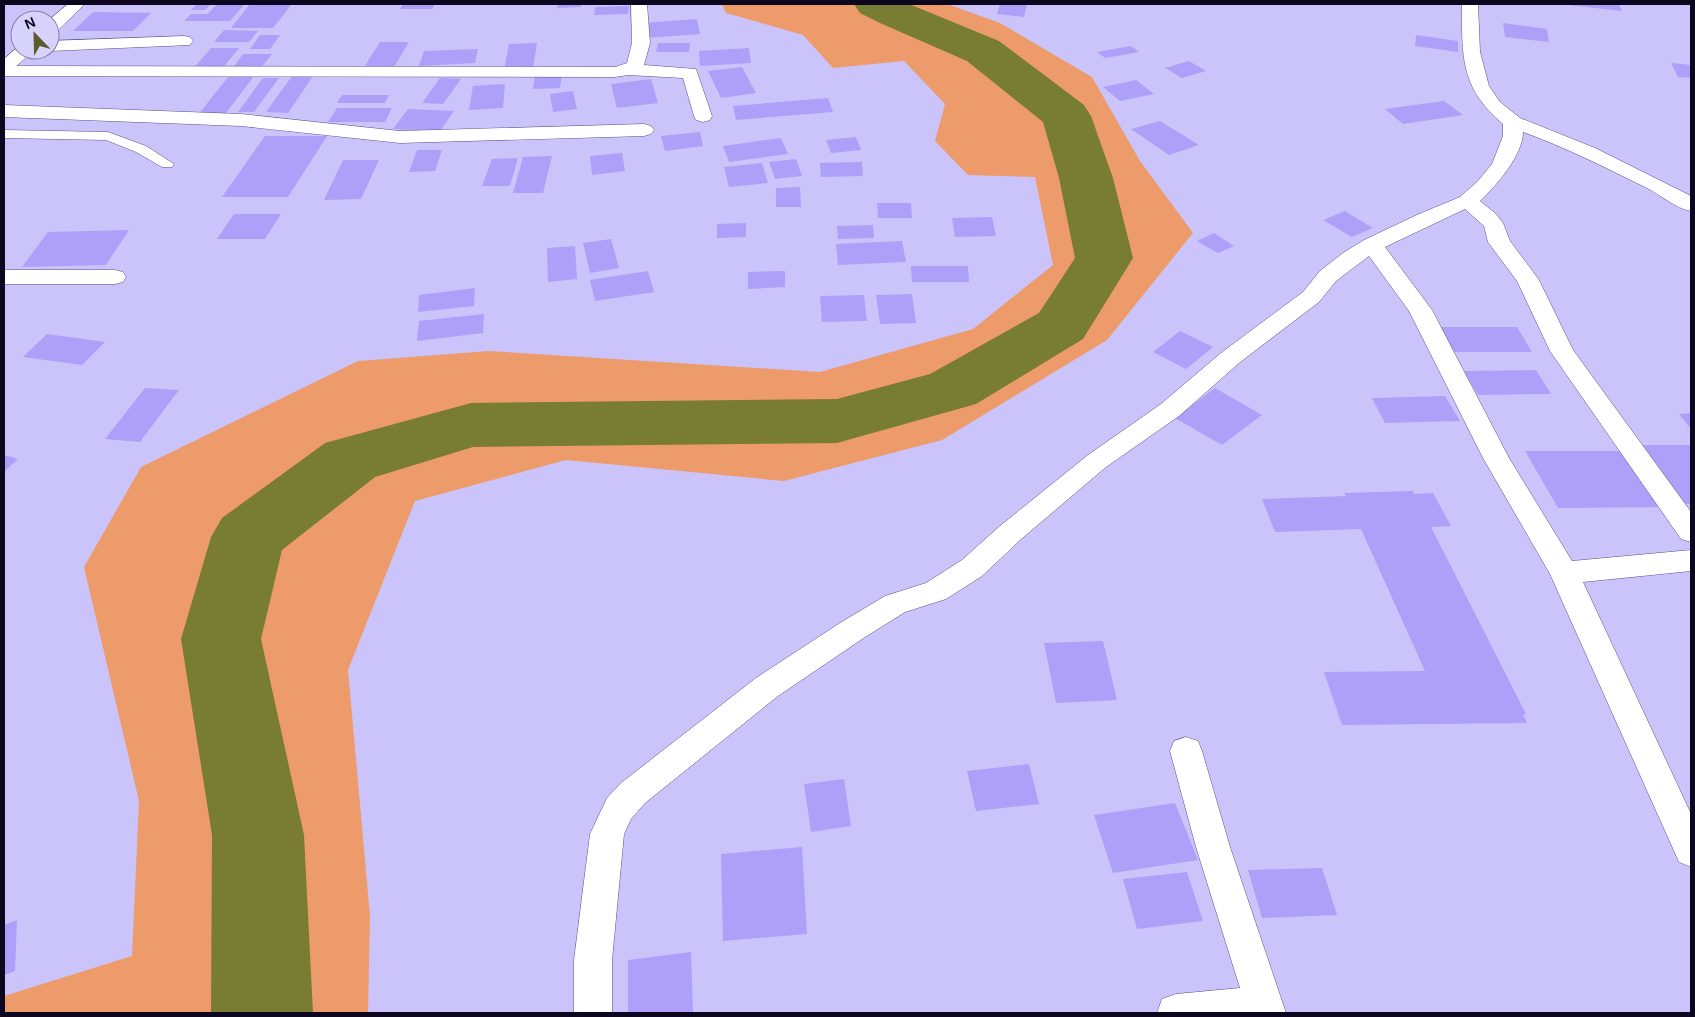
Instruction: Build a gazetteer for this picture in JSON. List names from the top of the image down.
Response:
{
  "north": "top left"
}
